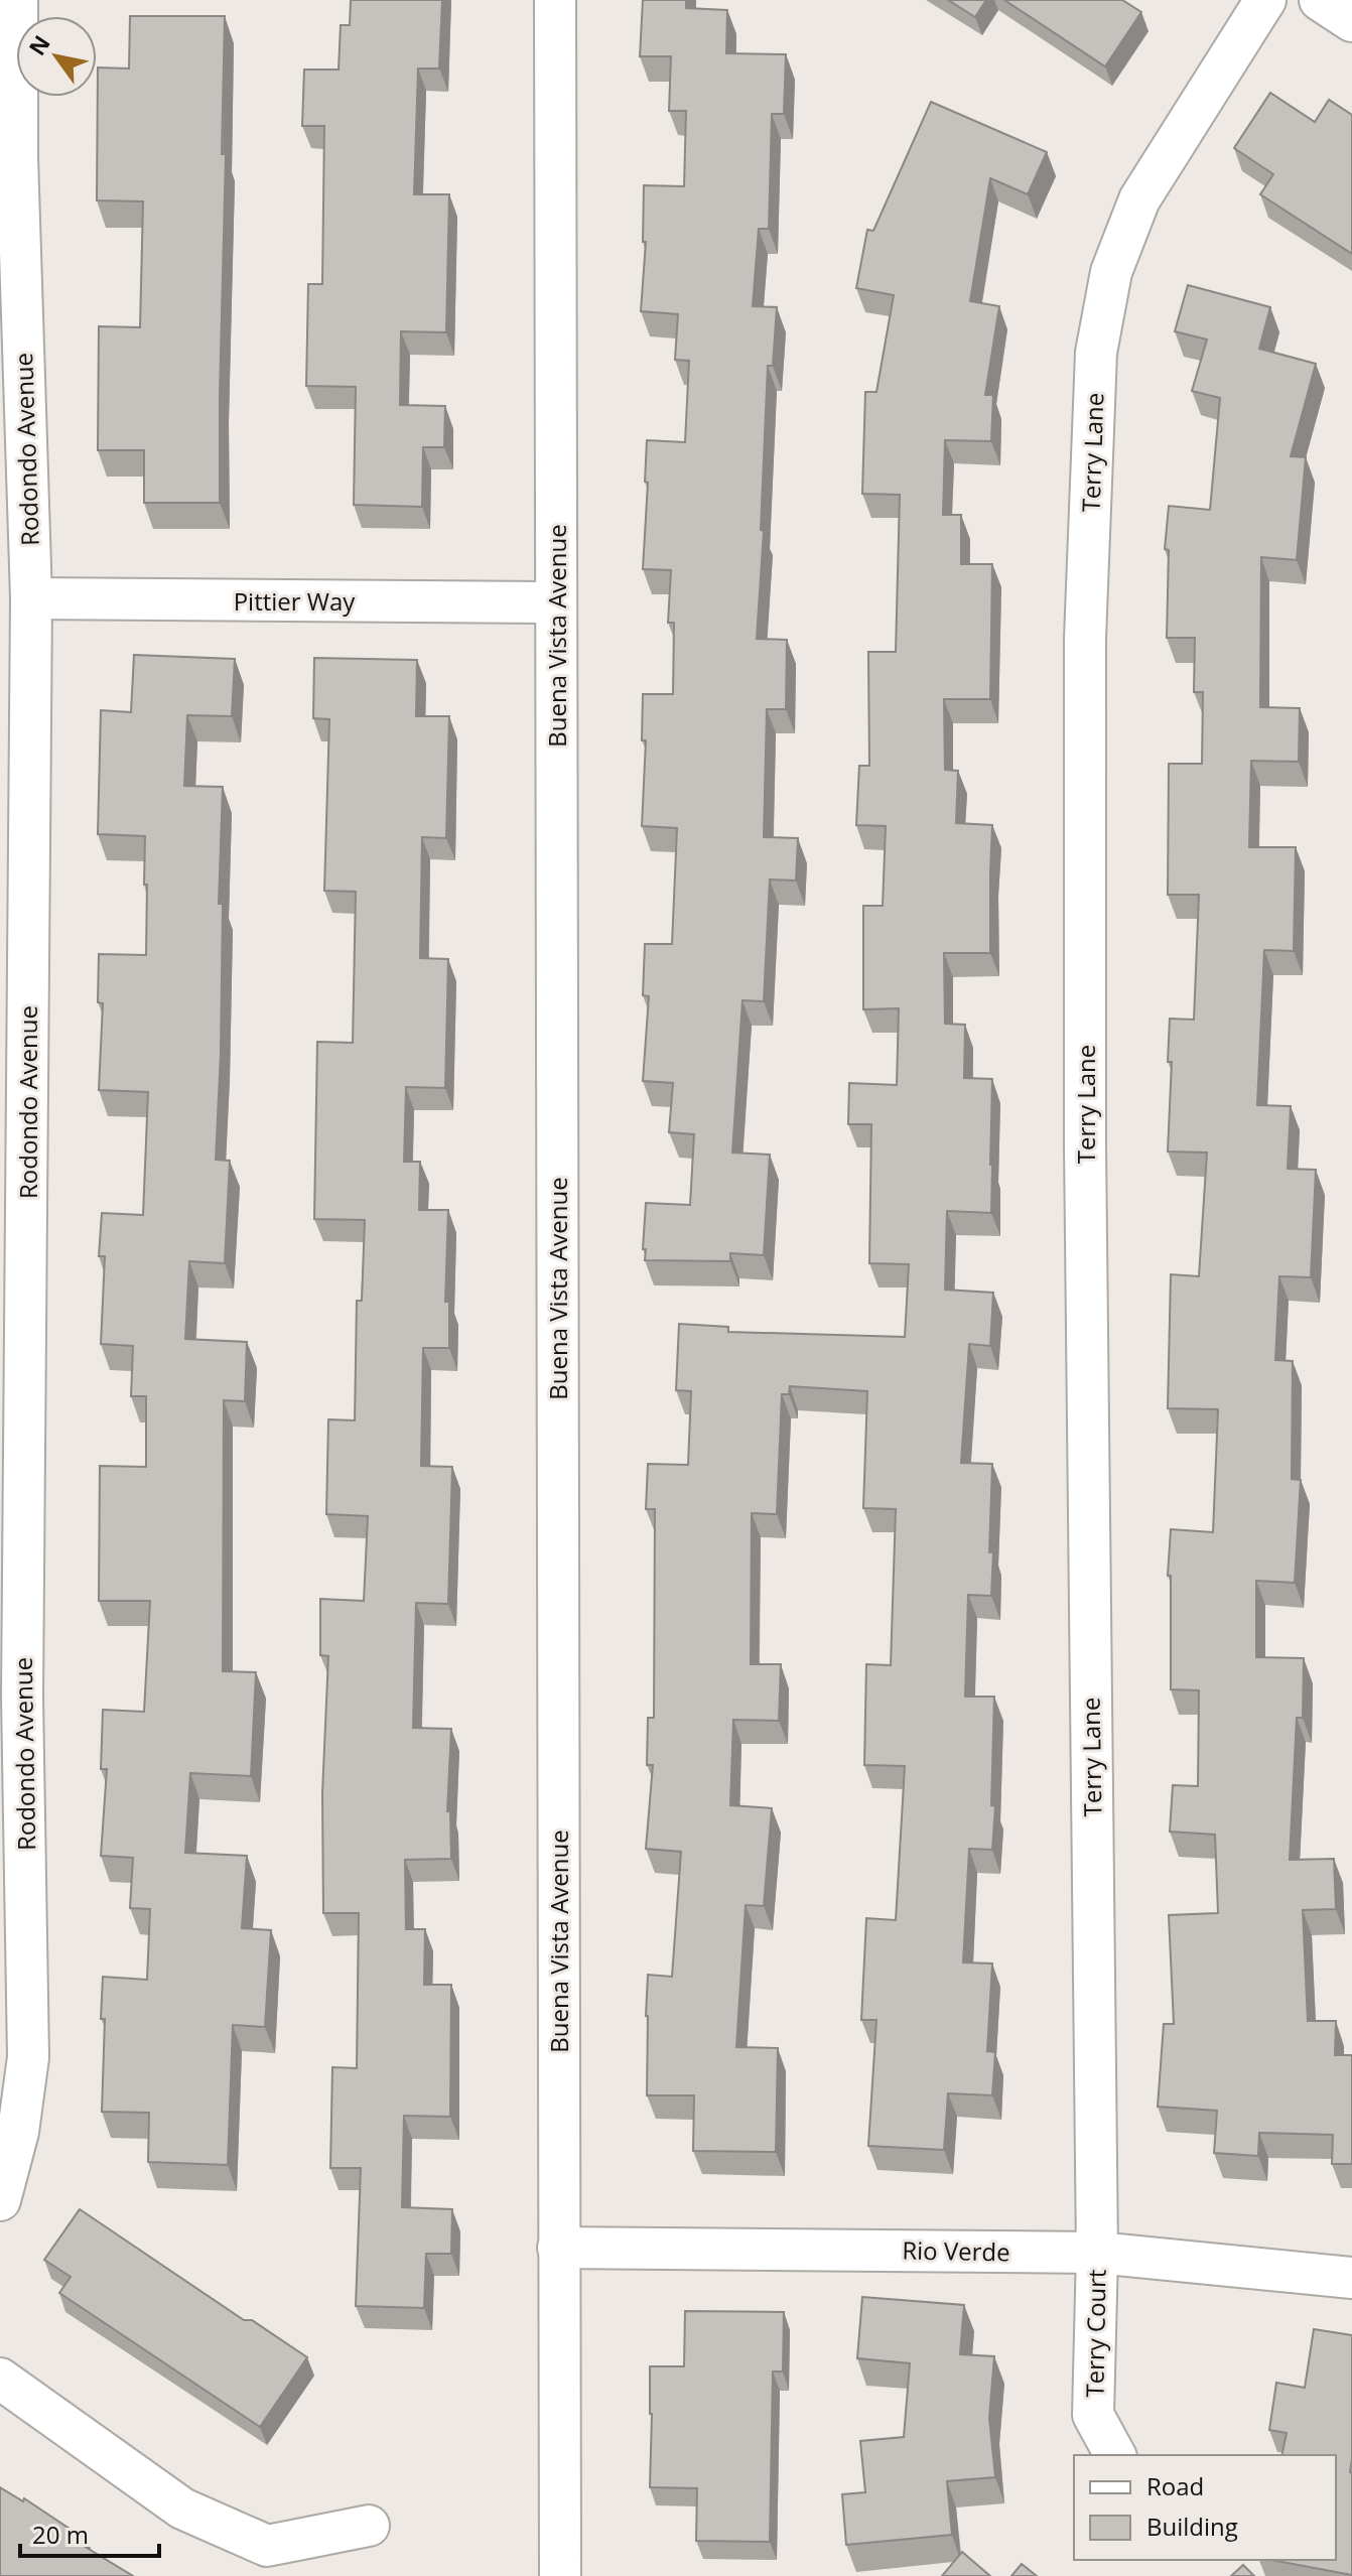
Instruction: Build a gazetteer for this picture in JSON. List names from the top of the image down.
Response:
{
  "streets": {
    "street": [
      "Rodondo Avenue",
      "Terry Lane",
      "Pittier Way",
      "Buena Vista Avenue",
      "Rio Verde",
      "Terry Court"
    ]
  },
  "crossings": [
    ["Rodondo Avenue", "Pittier Way"],
    ["Terry Lane", "Rio Verde"],
    ["Terry Lane", "Terry Court"],
    ["Pittier Way", "Buena Vista Avenue"],
    ["Buena Vista Avenue", "Rio Verde"],
    ["Rio Verde", "Terry Court"]
  ],
  "legend": ["Road", "Building"],
  "scale_bar": "20 m",
  "north": "top left"
}
